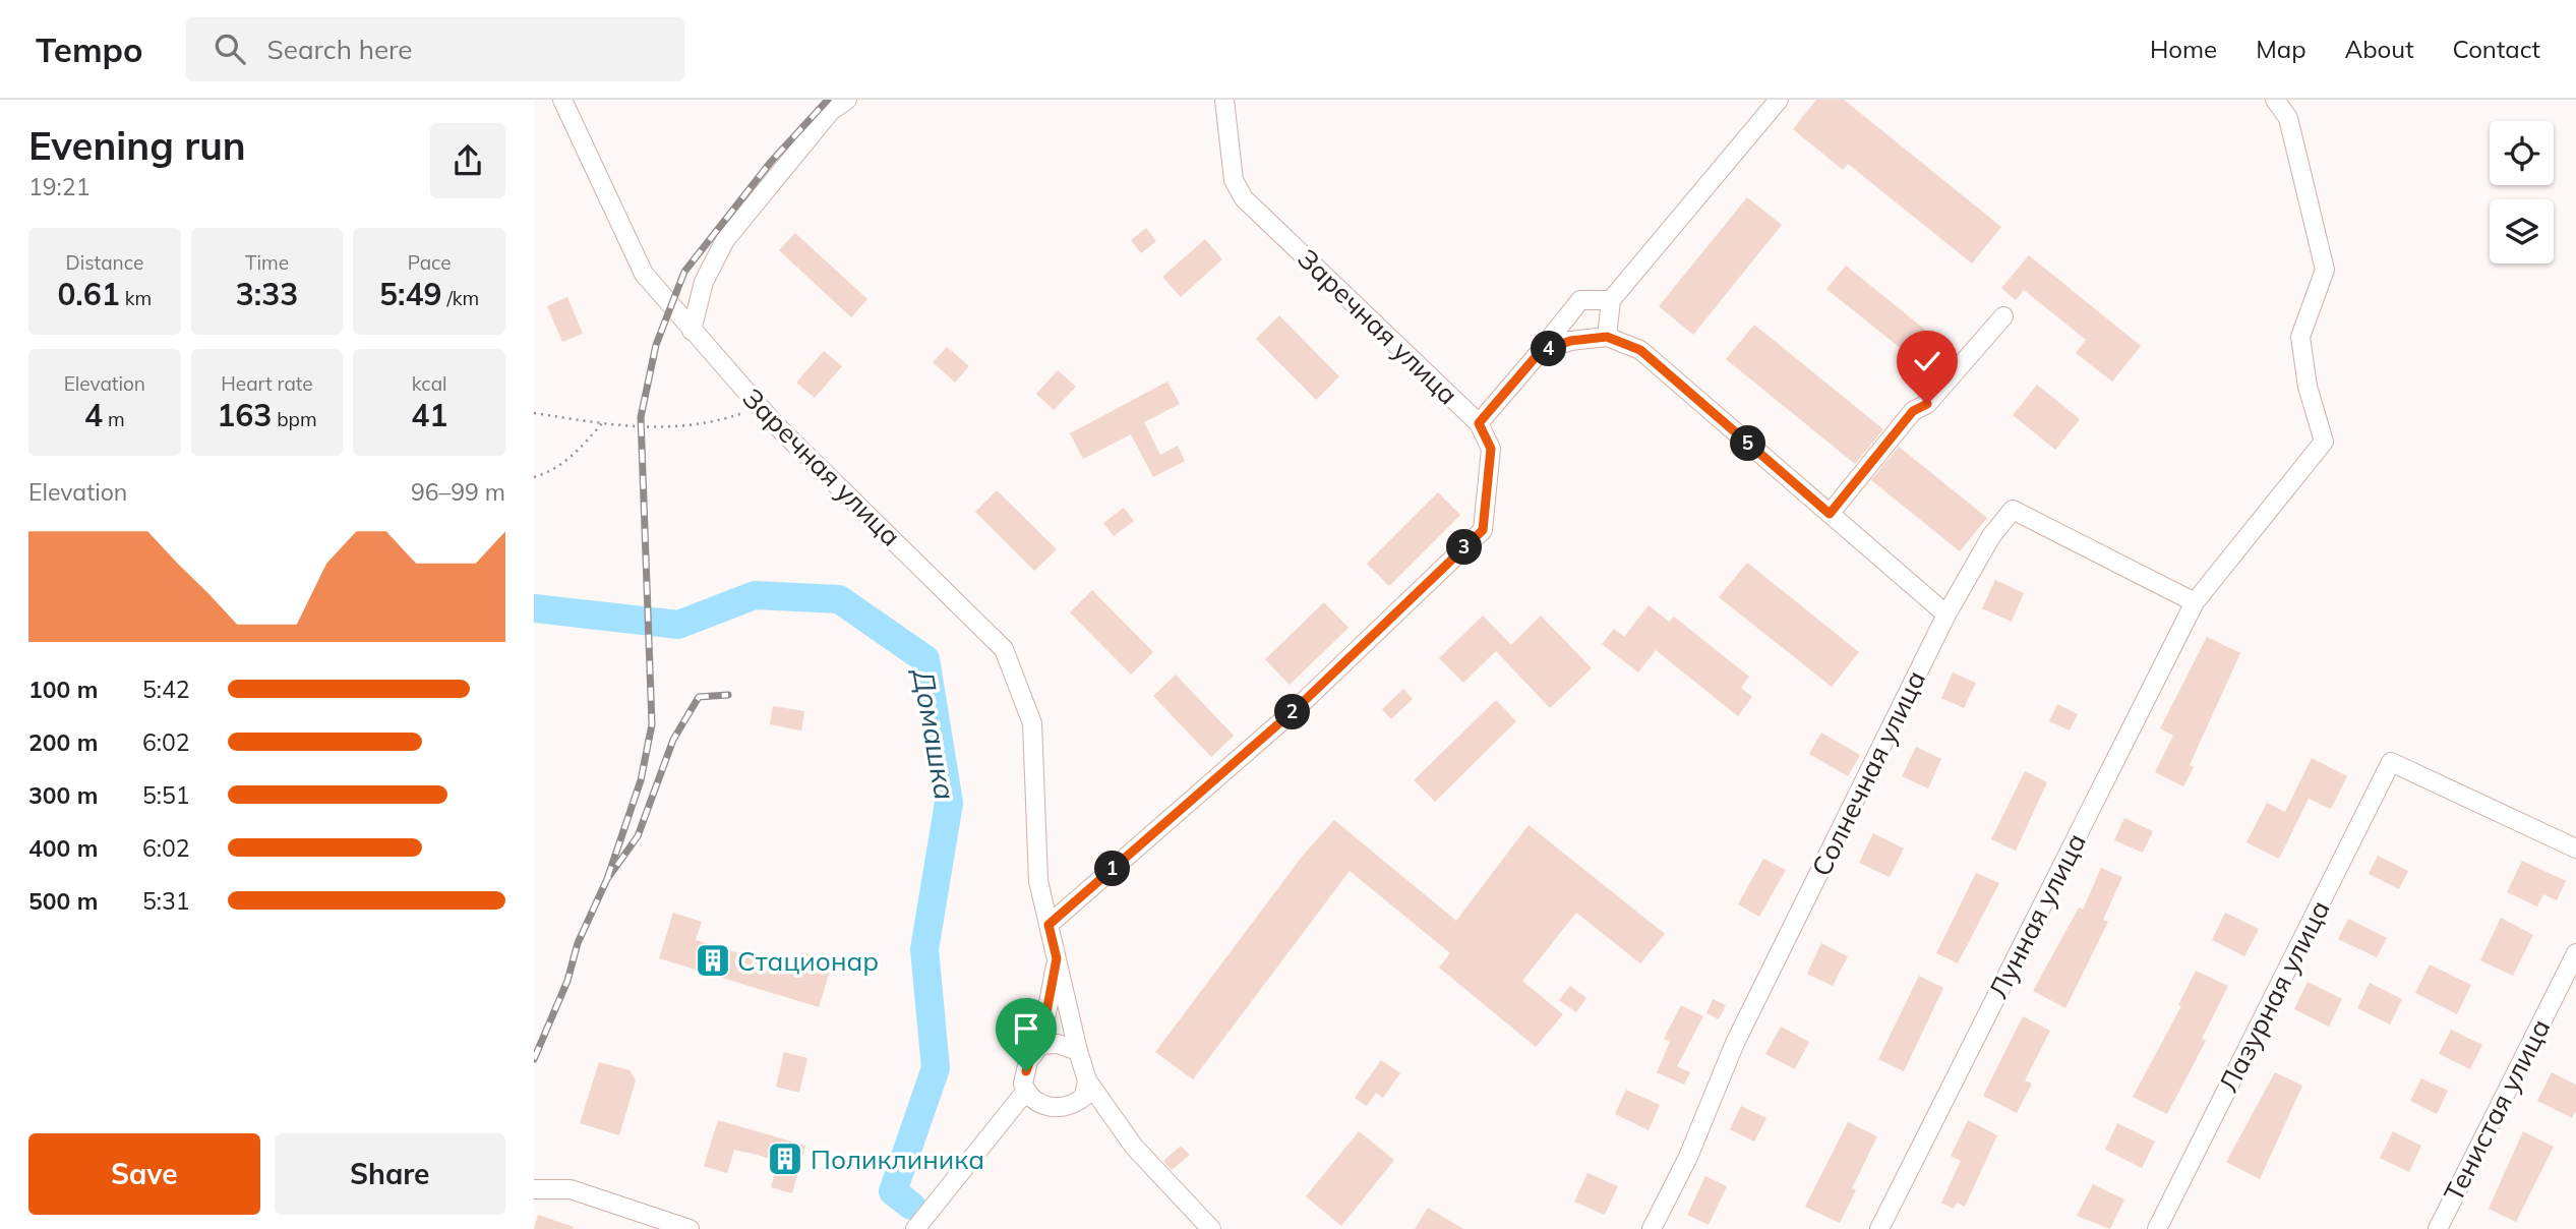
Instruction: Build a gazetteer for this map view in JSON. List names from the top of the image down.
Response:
{
  "streets": {
    "street": [
      "Заречная улица",
      "Солнечная улица",
      "Лунная улица",
      "Лазурная улица",
      "Тенистая улица"
    ]
  },
  "crossings": [
    ["Солнечная улица", "Лунная улица"]
  ],
  "water": ["Домашка"],
  "places": {
    "building": ["Стационар", "Поликлиника"]
  },
  "page": {
    "header": "Tempo",
    "search": "Search here",
    "nav": [
      "Home",
      "Map",
      "About",
      "Contact"
    ],
    "heading": ["Evening run", "19:21"],
    "stats": [
      ["Distance", "0.61 km"],
      ["Time", "3:33"],
      ["Pace", "5:49 /km"],
      ["Elevation", "4 m"],
      ["Heart rate", "163 bpm"],
      ["kcal", "41"]
    ],
    "pins": [
      "4",
      "5",
      "3",
      "2",
      "1"
    ],
    "chart": ["Elevation", "96–99 m"],
    "list": [
      {
        "name": "100 m",
        "note": "5:42"
      },
      {
        "name": "200 m",
        "note": "6:02"
      },
      {
        "name": "300 m",
        "note": "5:51"
      },
      {
        "name": "400 m",
        "note": "6:02"
      },
      {
        "name": "500 m",
        "note": "5:31"
      }
    ],
    "buttons": ["Save", "Share"]
  }
}
